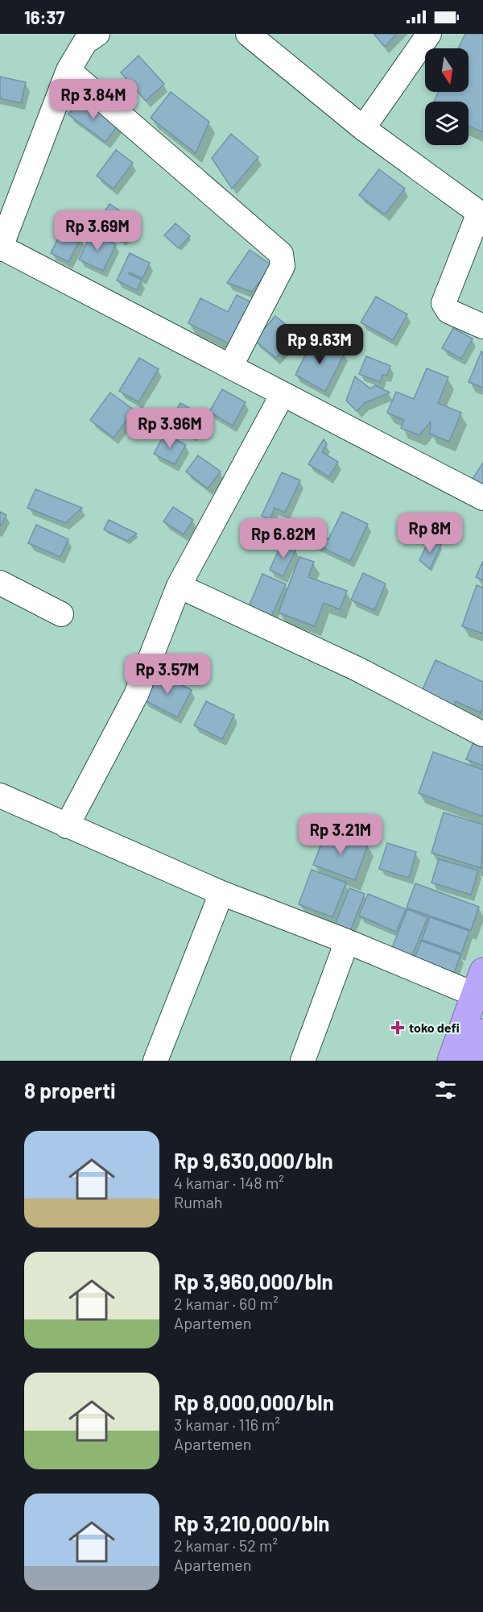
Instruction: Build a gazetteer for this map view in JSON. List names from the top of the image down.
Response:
{
  "places": {
    "health": ["toko defi"]
  },
  "north": "bottom",
  "page": {
    "status": "16:37",
    "price": [
      "Rp 3.84M",
      "Rp 3.69M",
      "Rp 9.63M",
      "Rp 3.96M",
      "Rp 8M",
      "Rp 6.82M",
      "Rp 3.57M",
      "Rp 3.21M"
    ],
    "heading": "8 properti",
    "list": [
      {
        "name": "Rp 9,630,000/bln",
        "note": "4 kamar · 148 m² · Rumah"
      },
      {
        "name": "Rp 3,960,000/bln",
        "note": "2 kamar · 60 m² · Apartemen"
      },
      {
        "name": "Rp 8,000,000/bln",
        "note": "3 kamar · 116 m² · Apartemen"
      },
      {
        "name": "Rp 3,210,000/bln",
        "note": "2 kamar · 52 m² · Apartemen"
      }
    ]
  }
}
